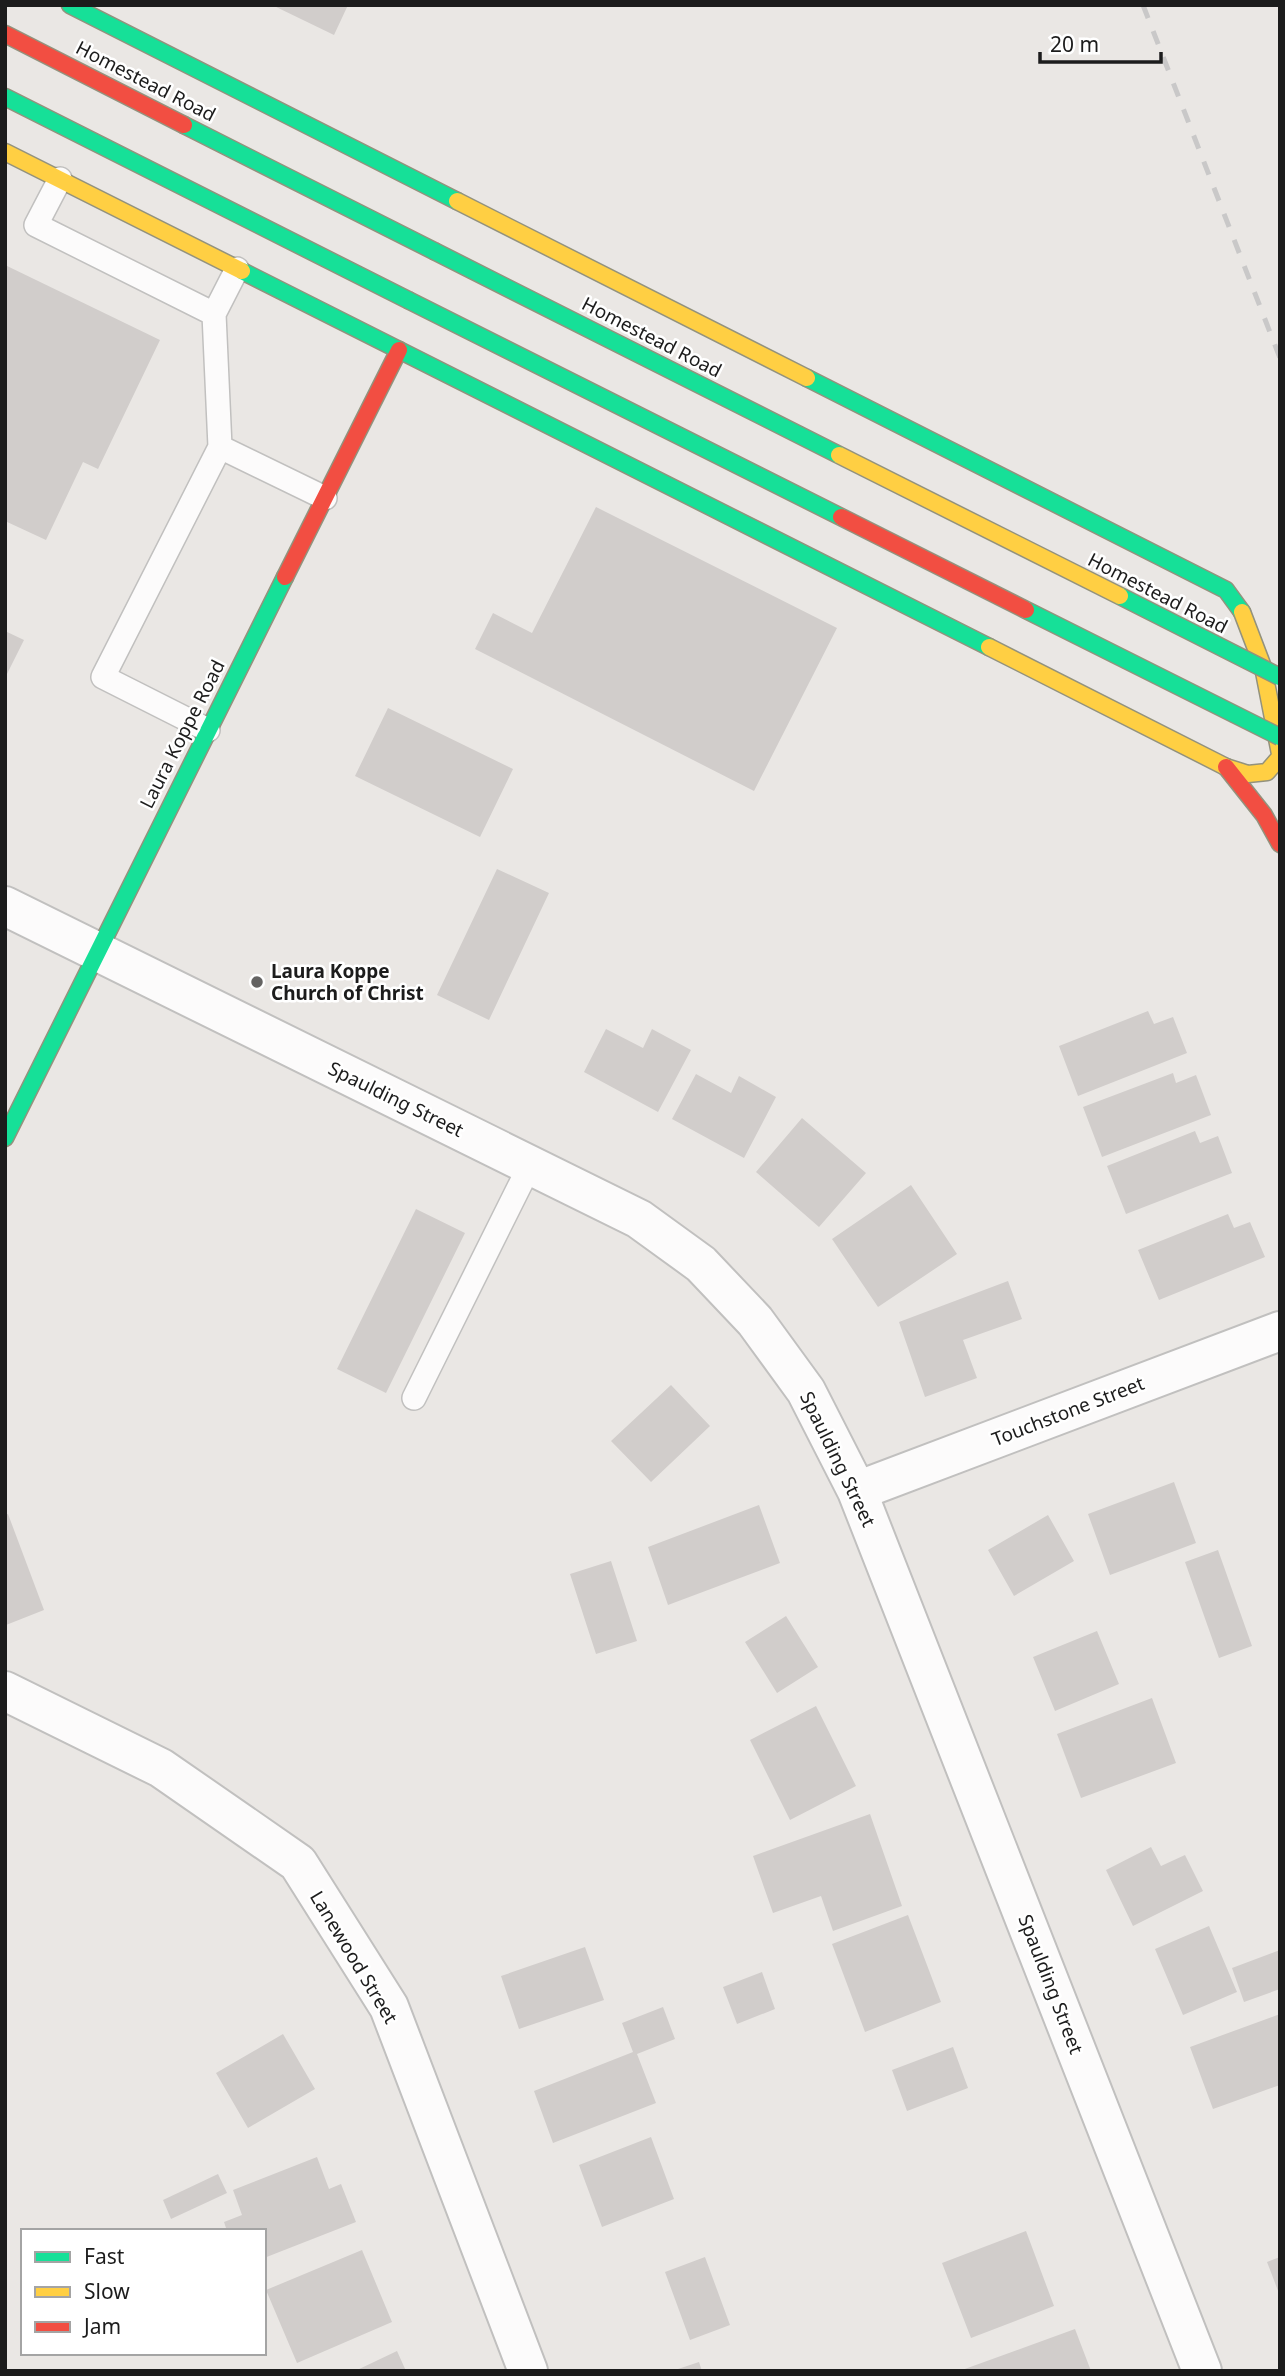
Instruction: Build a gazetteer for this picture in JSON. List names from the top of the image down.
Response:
{
  "streets": {
    "main road": ["Homestead Road", "Laura Koppe Road"],
    "street": ["Spaulding Street", "Touchstone Street", "Lanewood Street"]
  },
  "crossings": [
    ["Laura Koppe Road", "Spaulding Street"],
    ["Spaulding Street", "Touchstone Street"]
  ],
  "places": ["Laura Koppe Church of Christ"],
  "legend": ["Fast", "Slow", "Jam"],
  "scale_bar": "20 m"
}
